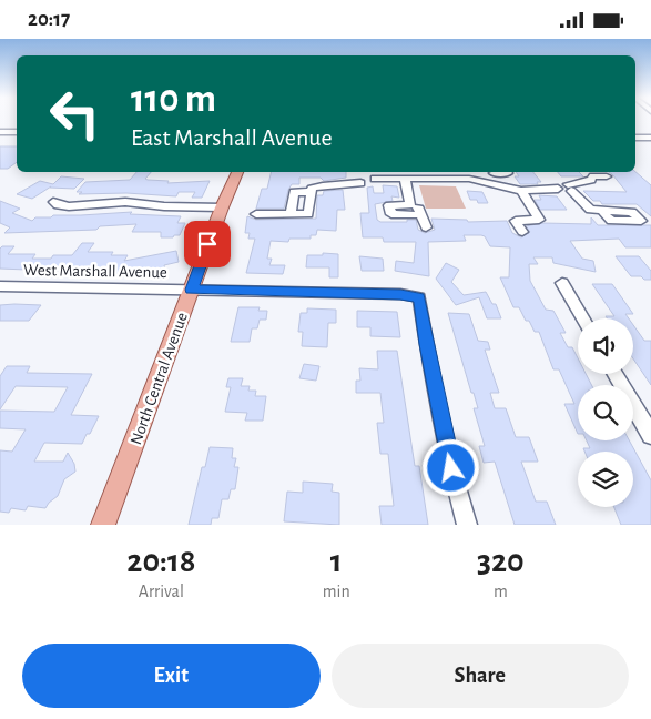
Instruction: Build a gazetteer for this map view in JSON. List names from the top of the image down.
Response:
{
  "streets": {
    "main road": ["North Central Avenue"],
    "street": ["West Marshall Avenue"]
  },
  "crossings": [
    ["West Marshall Avenue", "North Central Avenue"]
  ],
  "page": {
    "status": "20:17",
    "turn": ["110 m", "East Marshall Avenue"],
    "eta": [
      "20:18",
      "Arrival",
      "1",
      "min",
      "320",
      "m"
    ],
    "buttons": ["Exit", "Share"]
  }
}
